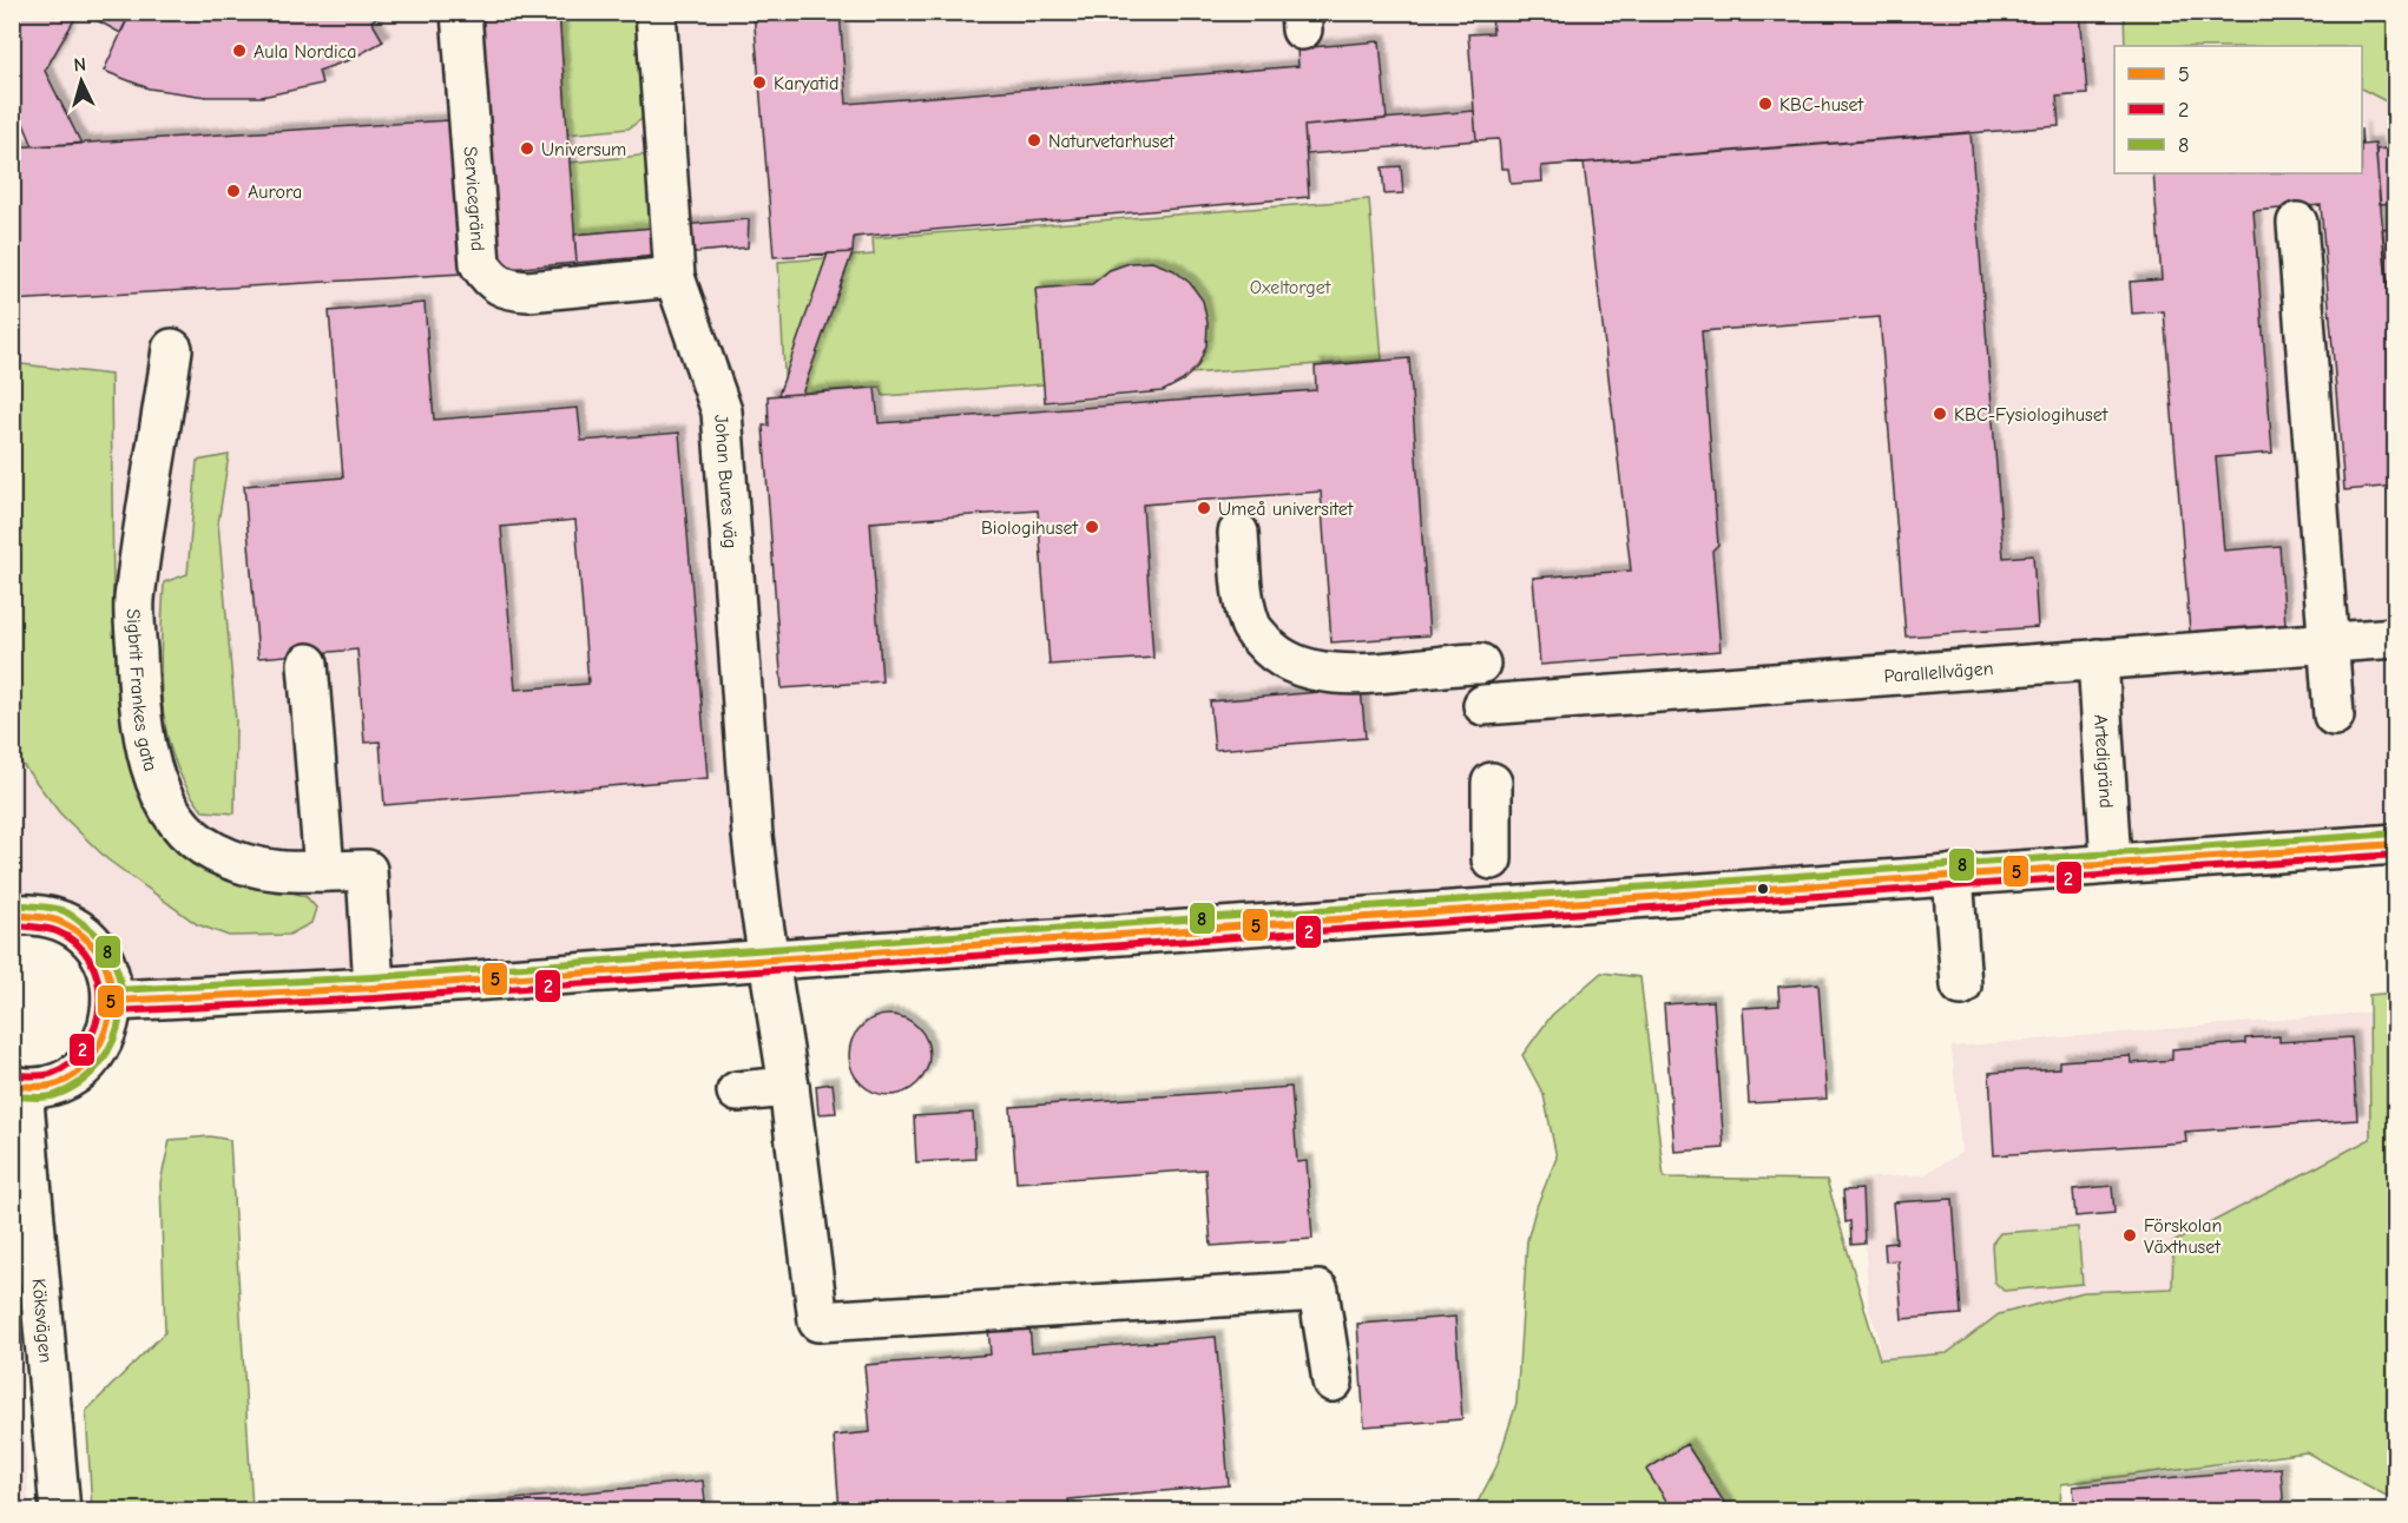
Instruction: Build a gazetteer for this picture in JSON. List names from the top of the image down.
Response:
{
  "streets": {
    "street": [
      "Servicegränd",
      "Johan Bures väg",
      "Parallellvägen",
      "Sigbrit Frankes gata",
      "Artedigränd",
      "Köksvägen"
    ]
  },
  "crossings": [
    ["Servicegränd", "Johan Bures väg"],
    ["Parallellvägen", "Artedigränd"]
  ],
  "parks": ["Oxeltorget"],
  "places": [
    "Aula Nordica",
    "Karyatid",
    "KBC-huset",
    "Naturvetarhuset",
    "Universum",
    "Aurora",
    "KBC-Fysiologihuset",
    "Umeå universitet",
    "Biologihuset",
    "Förskolan Växthuset"
  ],
  "lines": ["transit line 8", "transit line 5", "transit line 2"],
  "legend": ["5", "2", "8"],
  "north": "top"
}
